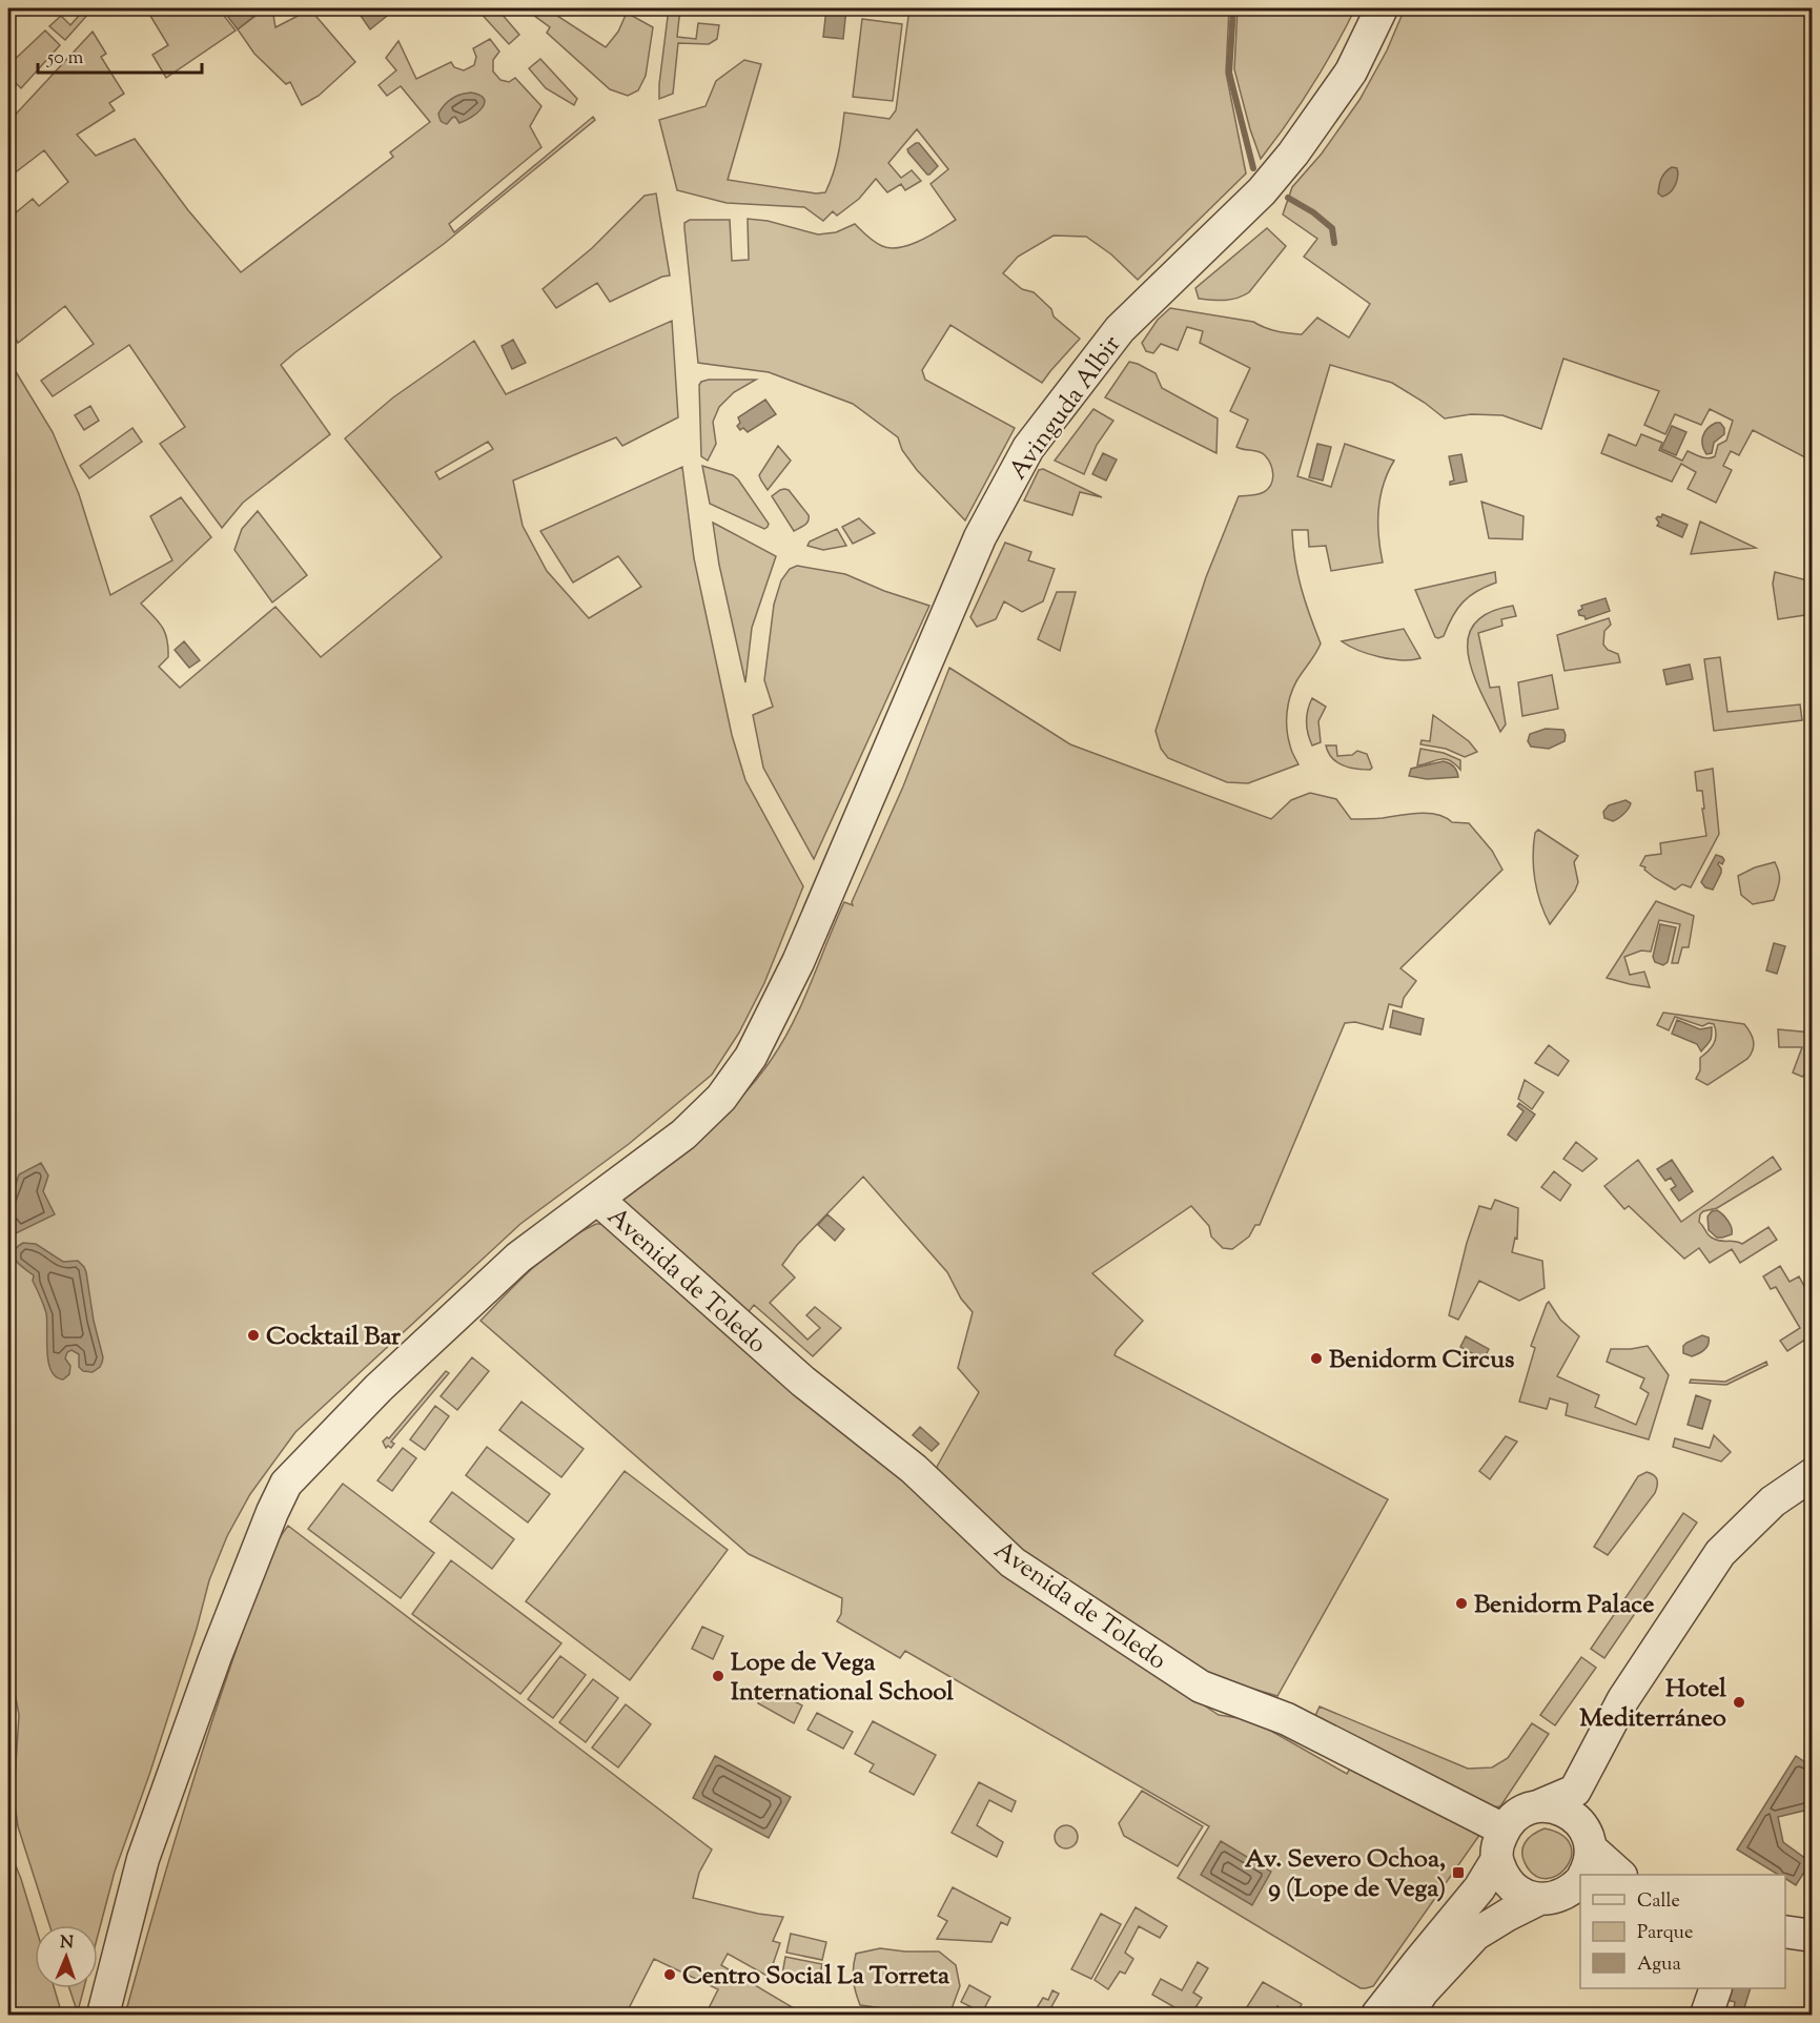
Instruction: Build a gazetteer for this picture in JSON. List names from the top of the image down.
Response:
{
  "streets": {
    "street": ["Avinguda Albir", "Avenida de Toledo"]
  },
  "crossings": [
    ["Avinguda Albir", "Avenida de Toledo"]
  ],
  "places": {
    "other": [
      "Cocktail Bar",
      "Benidorm Circus",
      "Benidorm Palace",
      "Lope de Vega International School",
      "Hotel Mediterráneo",
      "Centro Social La Torreta"
    ],
    "transit": ["Av. Severo Ochoa, 9 (Lope de Vega)"]
  },
  "legend": ["Calle", "Parque", "Agua"],
  "scale_bar": "50 m",
  "north": "top"
}
